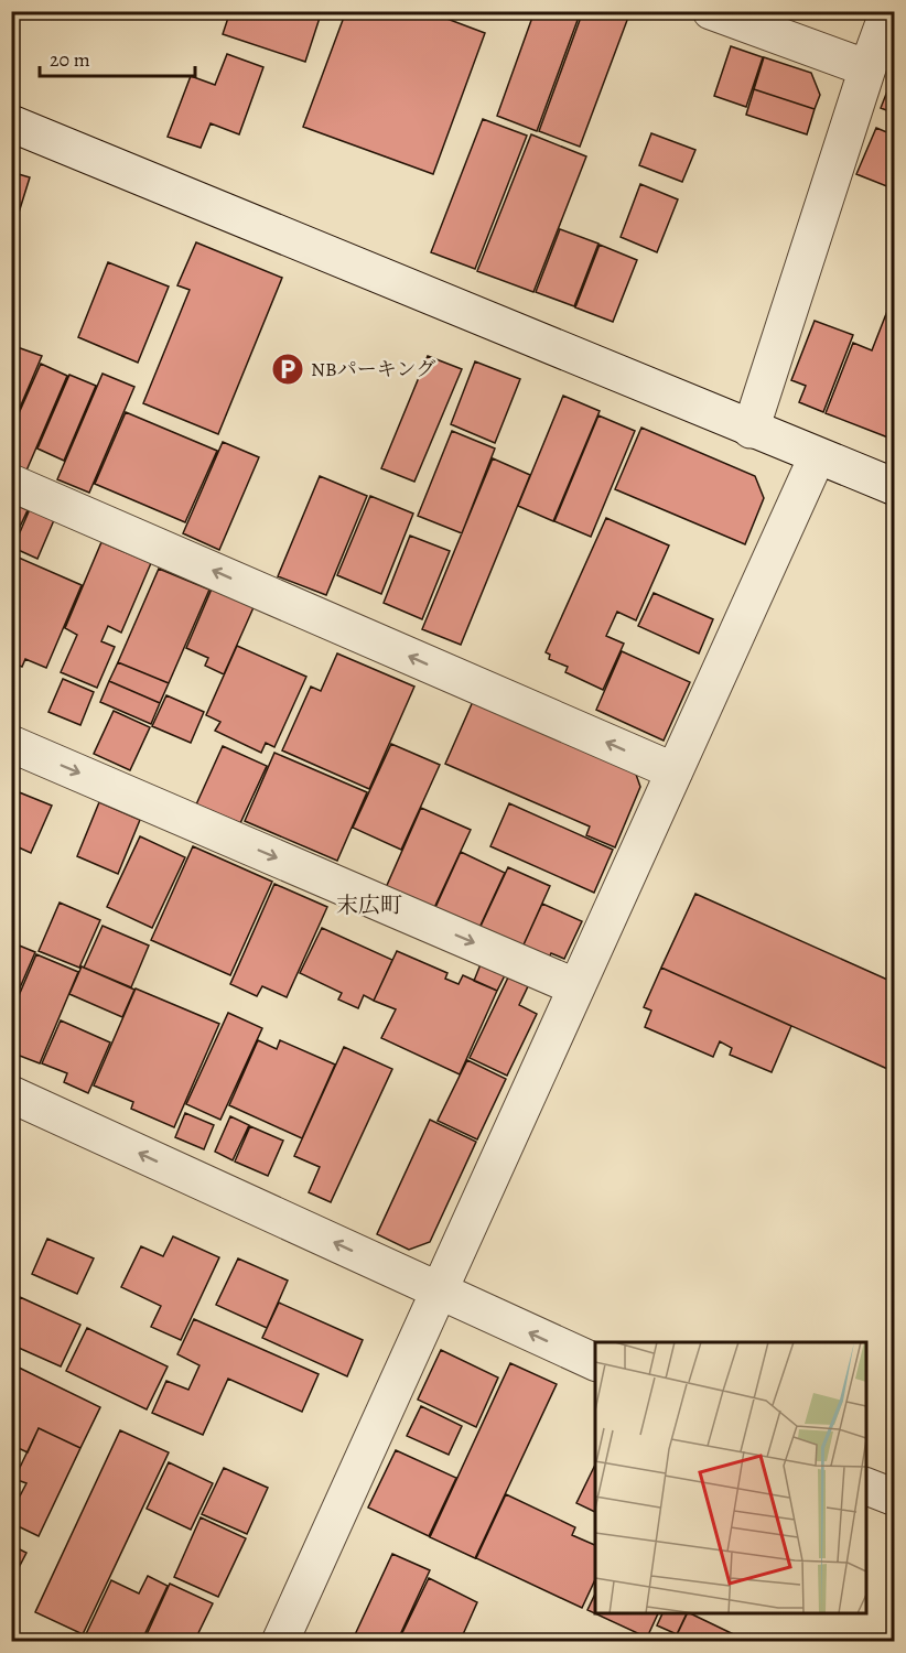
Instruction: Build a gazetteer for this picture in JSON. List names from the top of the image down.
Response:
{
  "districts": ["末広町"],
  "places": {
    "parking": ["NBパーキング"]
  },
  "scale_bar": "20 m"
}
